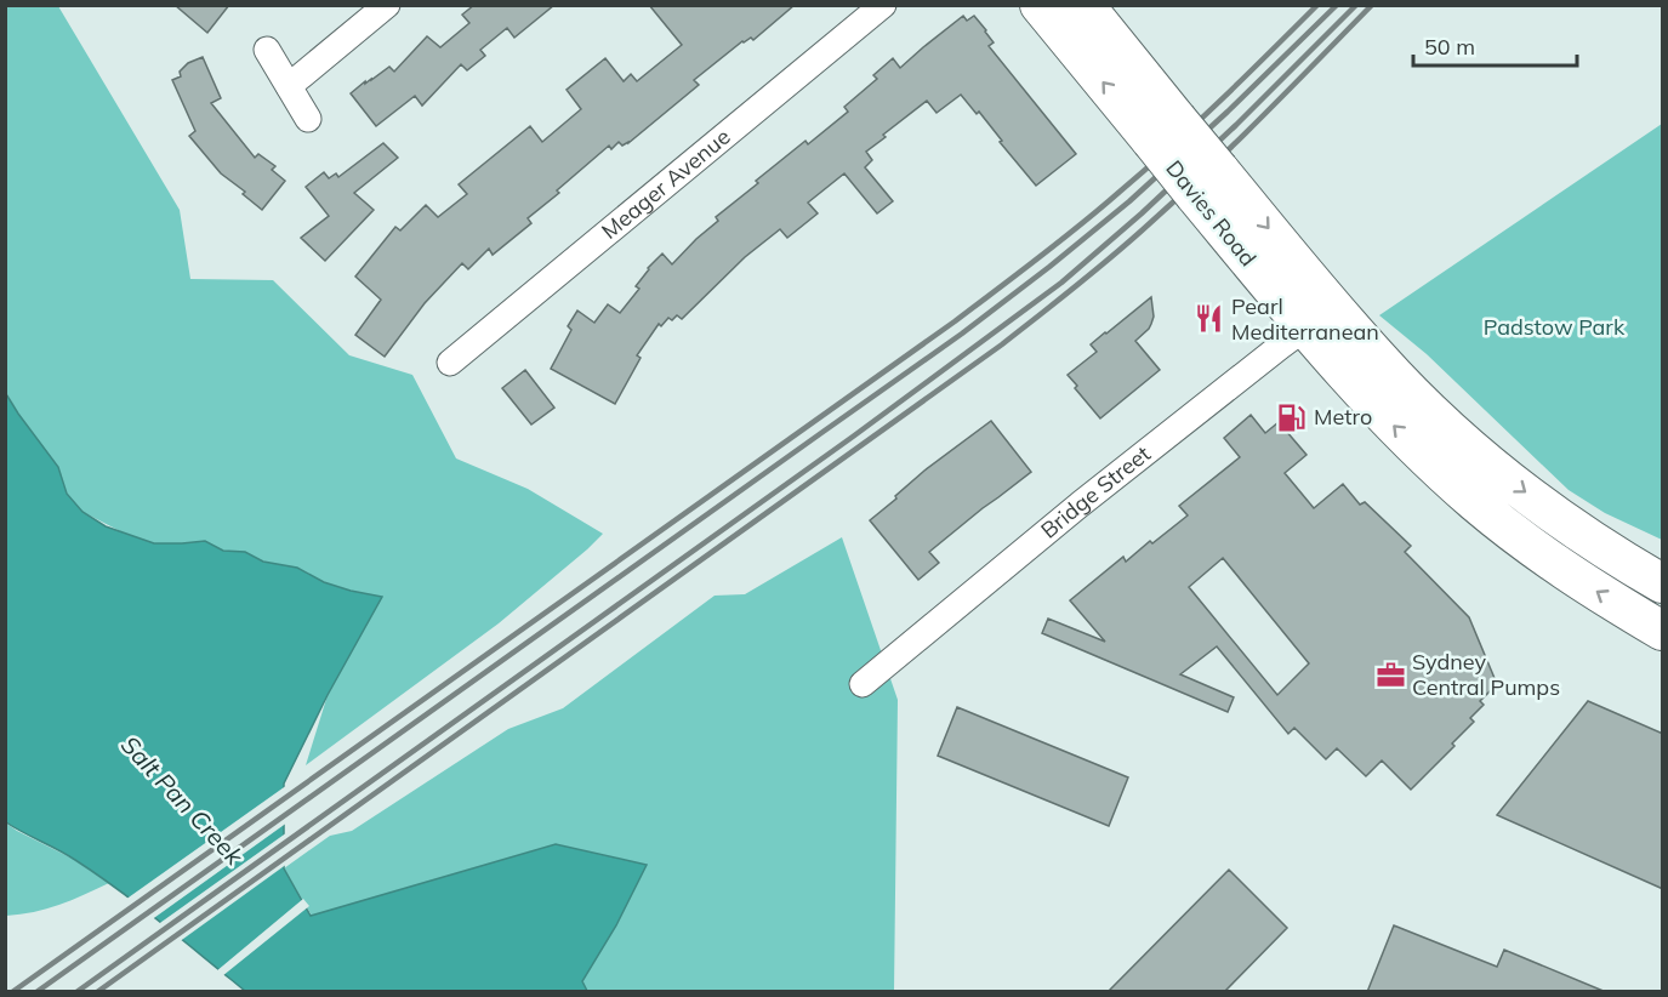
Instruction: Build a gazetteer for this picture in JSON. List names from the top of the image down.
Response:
{
  "streets": {
    "highway": ["Davies Road"],
    "street": ["Meager Avenue", "Bridge Street"]
  },
  "crossings": [
    ["Davies Road", "Bridge Street"]
  ],
  "water": ["Salt Pan Creek"],
  "parks": ["Padstow Park"],
  "places": {
    "restaurant": ["Pearl Mediterranean"],
    "fuel station": ["Metro"],
    "office": ["Sydney Central Pumps"]
  },
  "scale_bar": "50 m"
}
